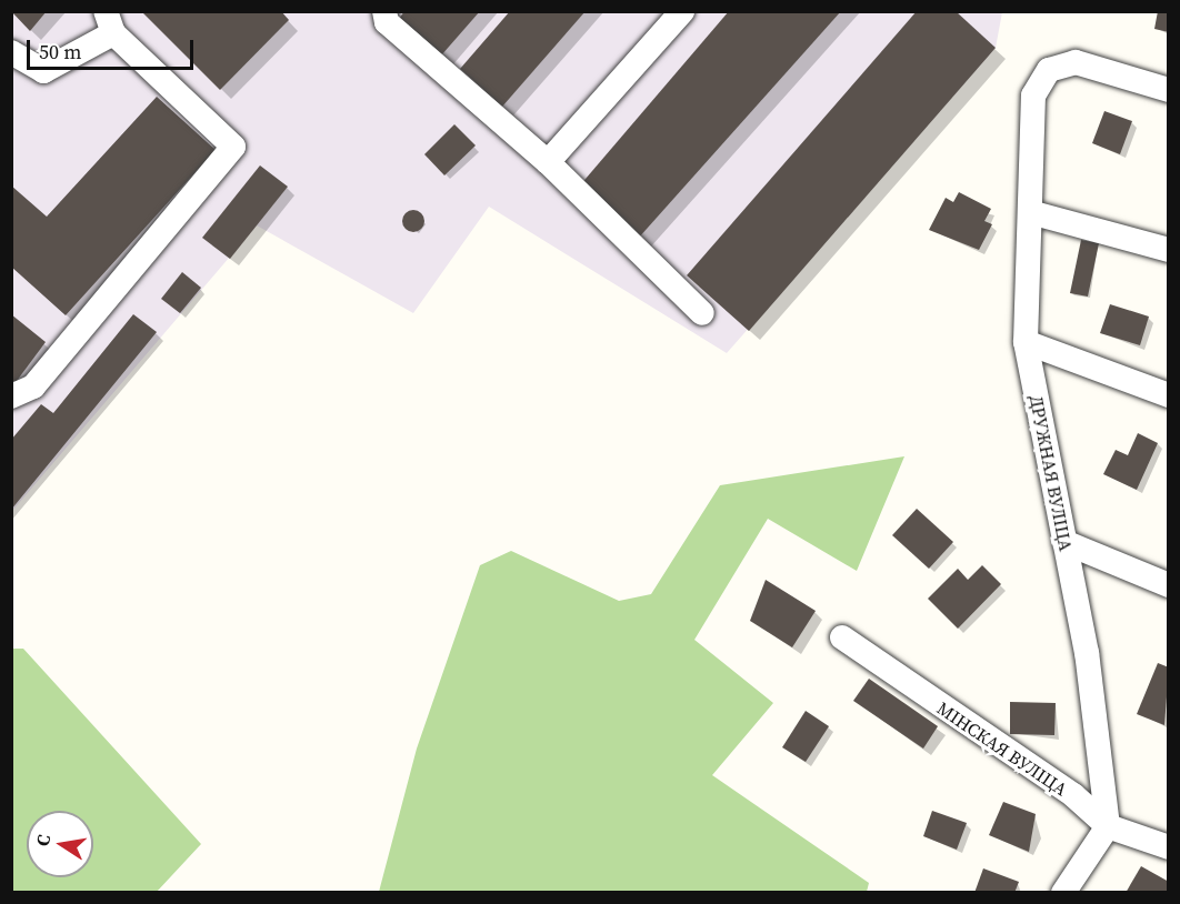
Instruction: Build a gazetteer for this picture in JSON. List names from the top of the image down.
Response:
{
  "streets": {
    "street": ["ДРУЖНАЯ ВУЛІЦА", "МІНСКАЯ ВУЛІЦА"]
  },
  "crossings": [
    ["ДРУЖНАЯ ВУЛІЦА", "МІНСКАЯ ВУЛІЦА"]
  ],
  "scale_bar": "50 m",
  "north": "left"
}
